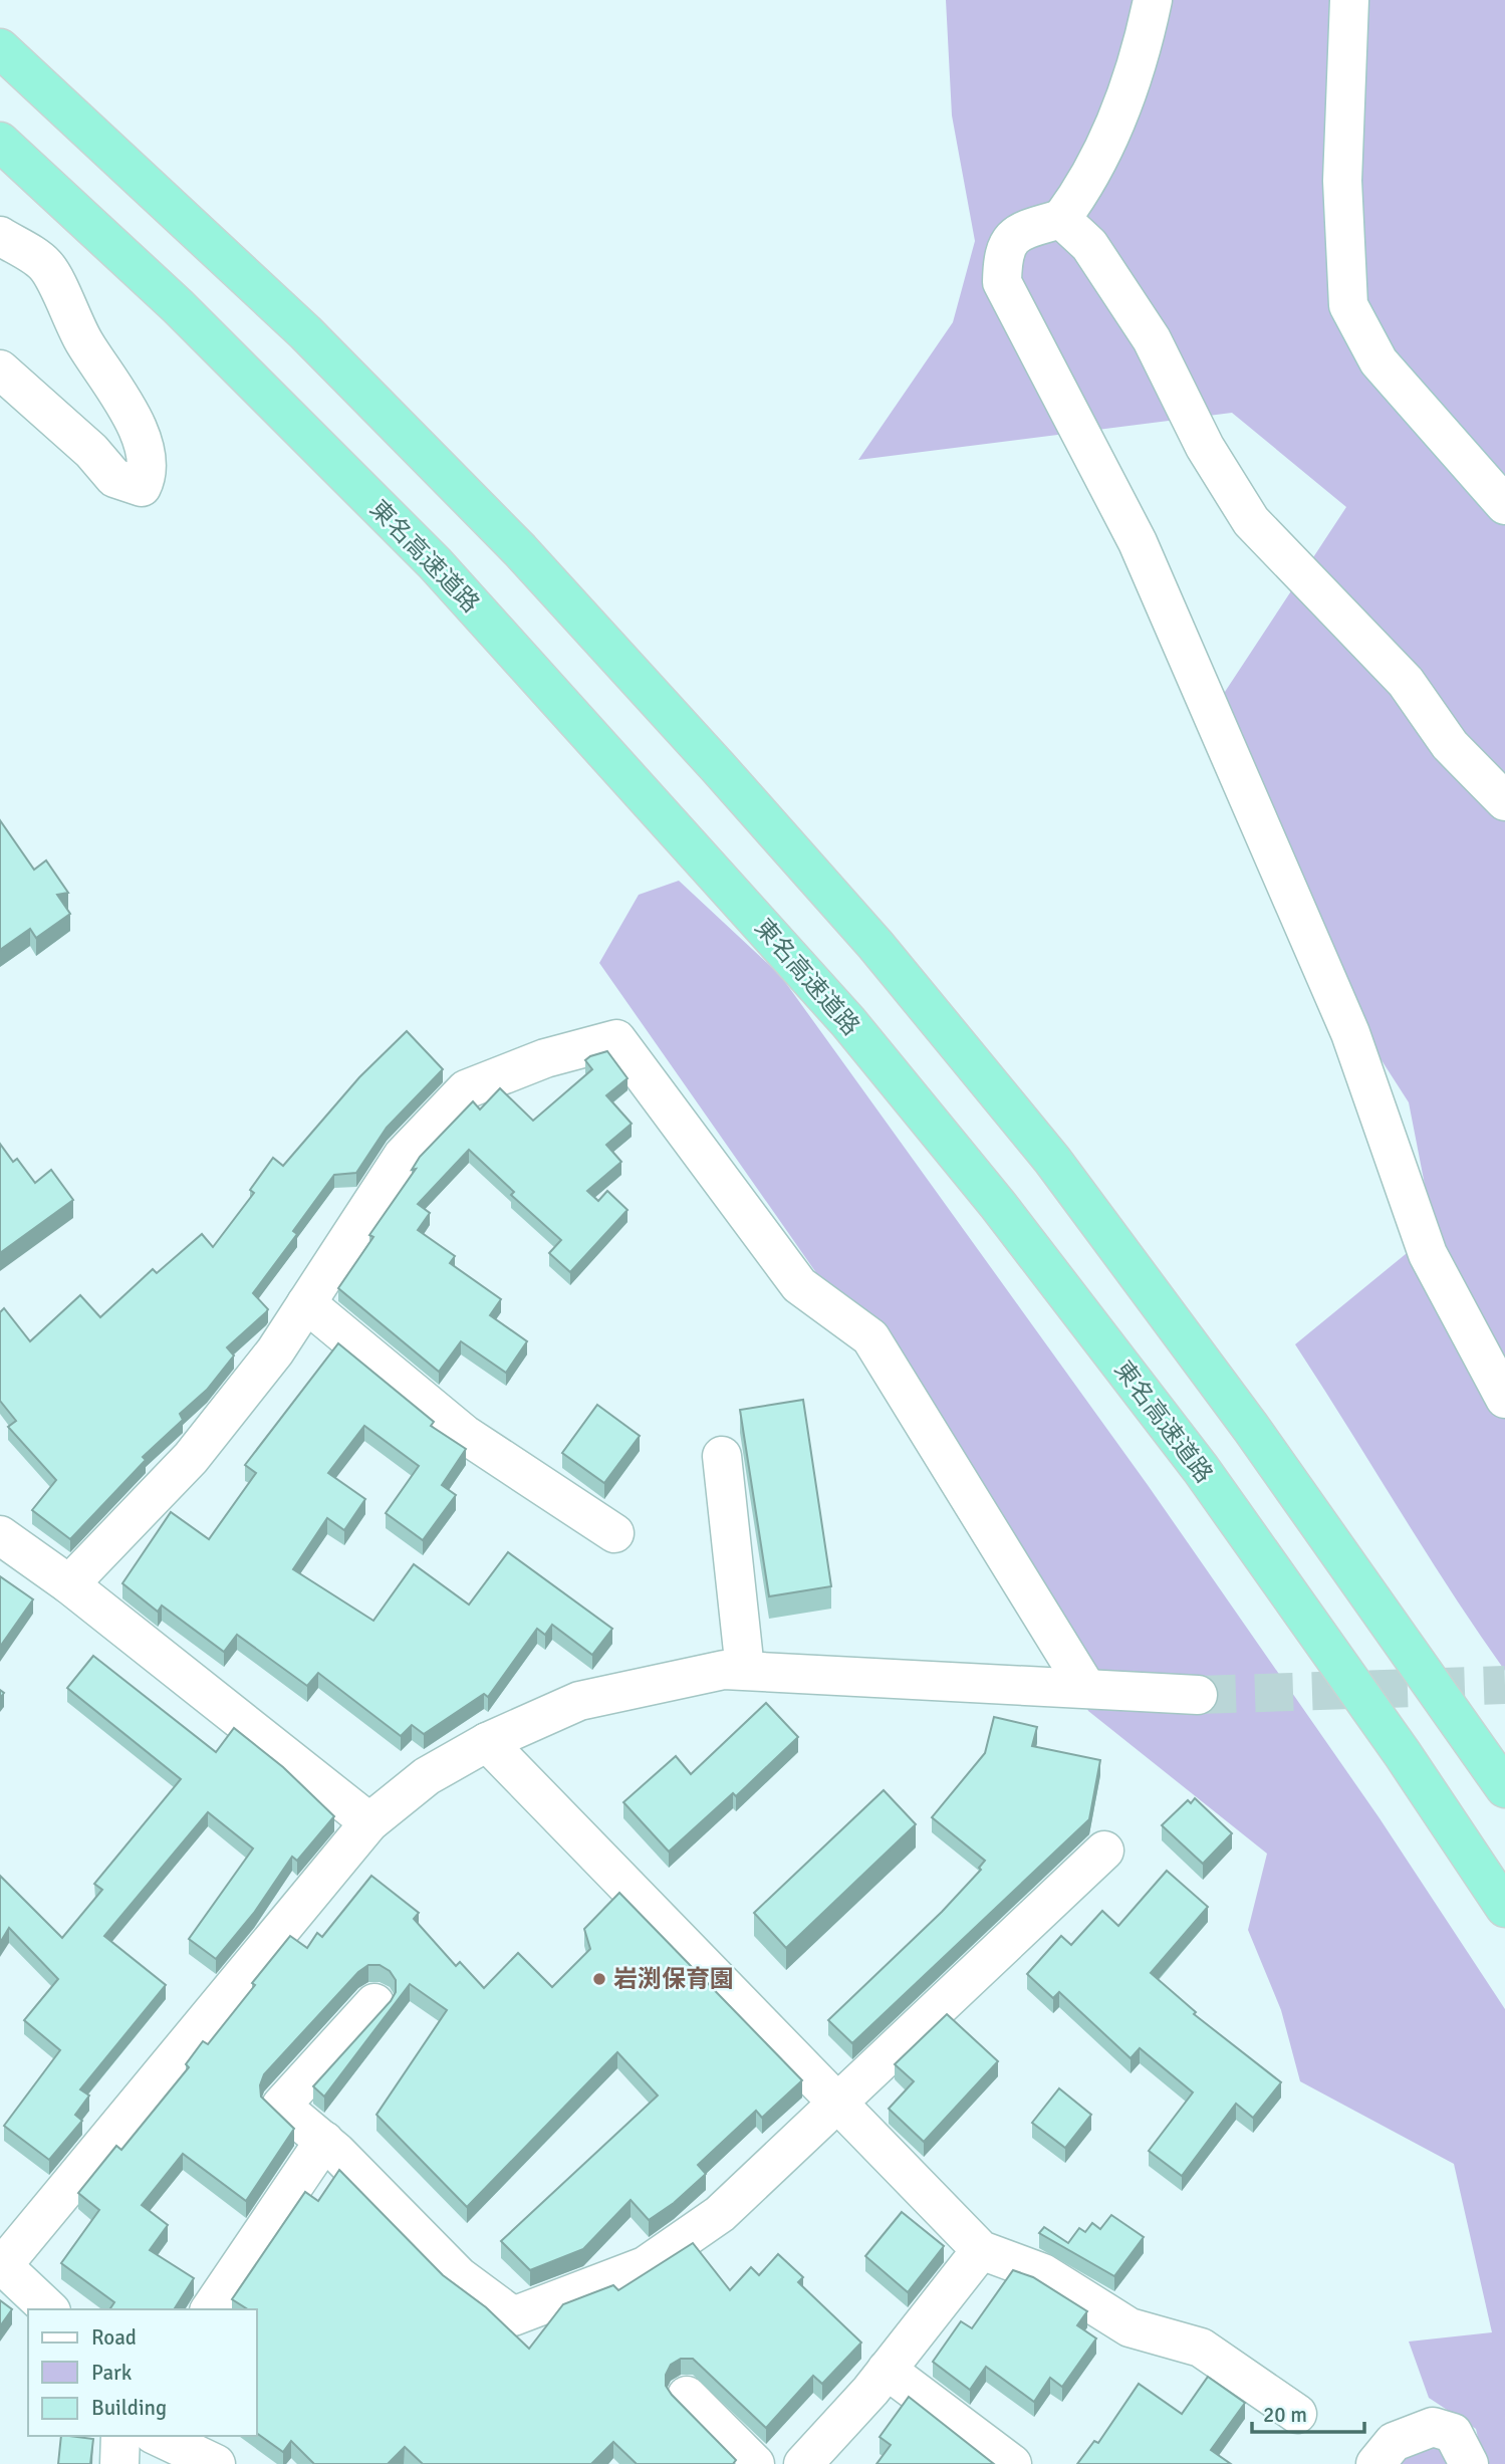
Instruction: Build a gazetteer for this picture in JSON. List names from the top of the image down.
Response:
{
  "streets": {
    "highway": ["東名高速道路"]
  },
  "places": ["岩渕保育園"],
  "legend": ["Road", "Park", "Building"],
  "scale_bar": "20 m"
}
